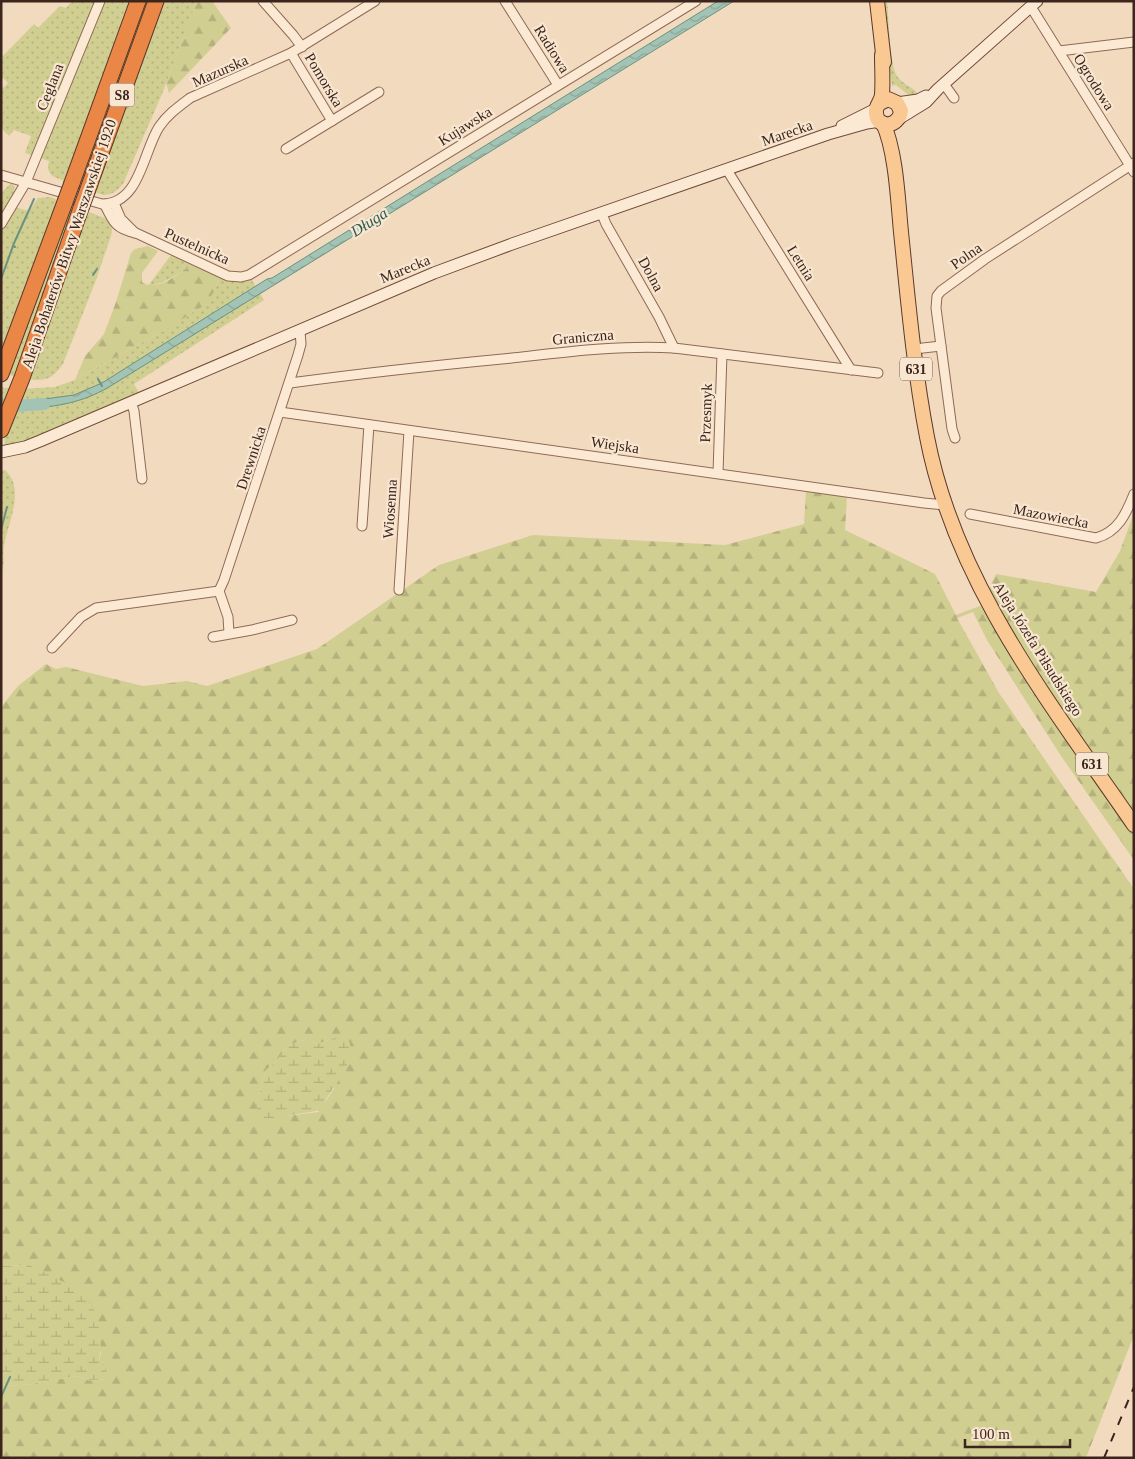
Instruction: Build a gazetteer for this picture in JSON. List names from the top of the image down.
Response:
{
  "streets": {
    "highway": ["S8", "Aleja Bohaterów Bitwy Warszawskiej 1920"],
    "main road": ["631", "Aleja Józefa Piłsudskiego"],
    "street": [
      "Radiowa",
      "Mazurska",
      "Pomorska",
      "Ogrodowa",
      "Ceglana",
      "Kujawska",
      "Marecka",
      "Pustelnicka",
      "Polna",
      "Letnia",
      "Dolna",
      "Graniczna",
      "Przesmyk",
      "Wiejska",
      "Drewnicka",
      "Wiosenna",
      "Mazowiecka"
    ]
  },
  "crossings": [
    ["Radiowa", "Kujawska"],
    ["Mazurska", "Pomorska"],
    ["Mazurska", "Pustelnicka"],
    ["Ogrodowa", "Polna"],
    ["Kujawska", "Pustelnicka"],
    ["Marecka", "Letnia"],
    ["Marecka", "Dolna"],
    ["Marecka", "Drewnicka"],
    ["Marecka", "Aleja Józefa Piłsudskiego"],
    ["Letnia", "Graniczna"],
    ["Dolna", "Graniczna"],
    ["Graniczna", "Przesmyk"],
    ["Graniczna", "Drewnicka"],
    ["Przesmyk", "Wiejska"],
    ["Wiejska", "Drewnicka"],
    ["Wiejska", "Wiosenna"],
    ["Wiejska", "Aleja Józefa Piłsudskiego"]
  ],
  "water": ["Długa"],
  "scale_bar": "100 m"
}
